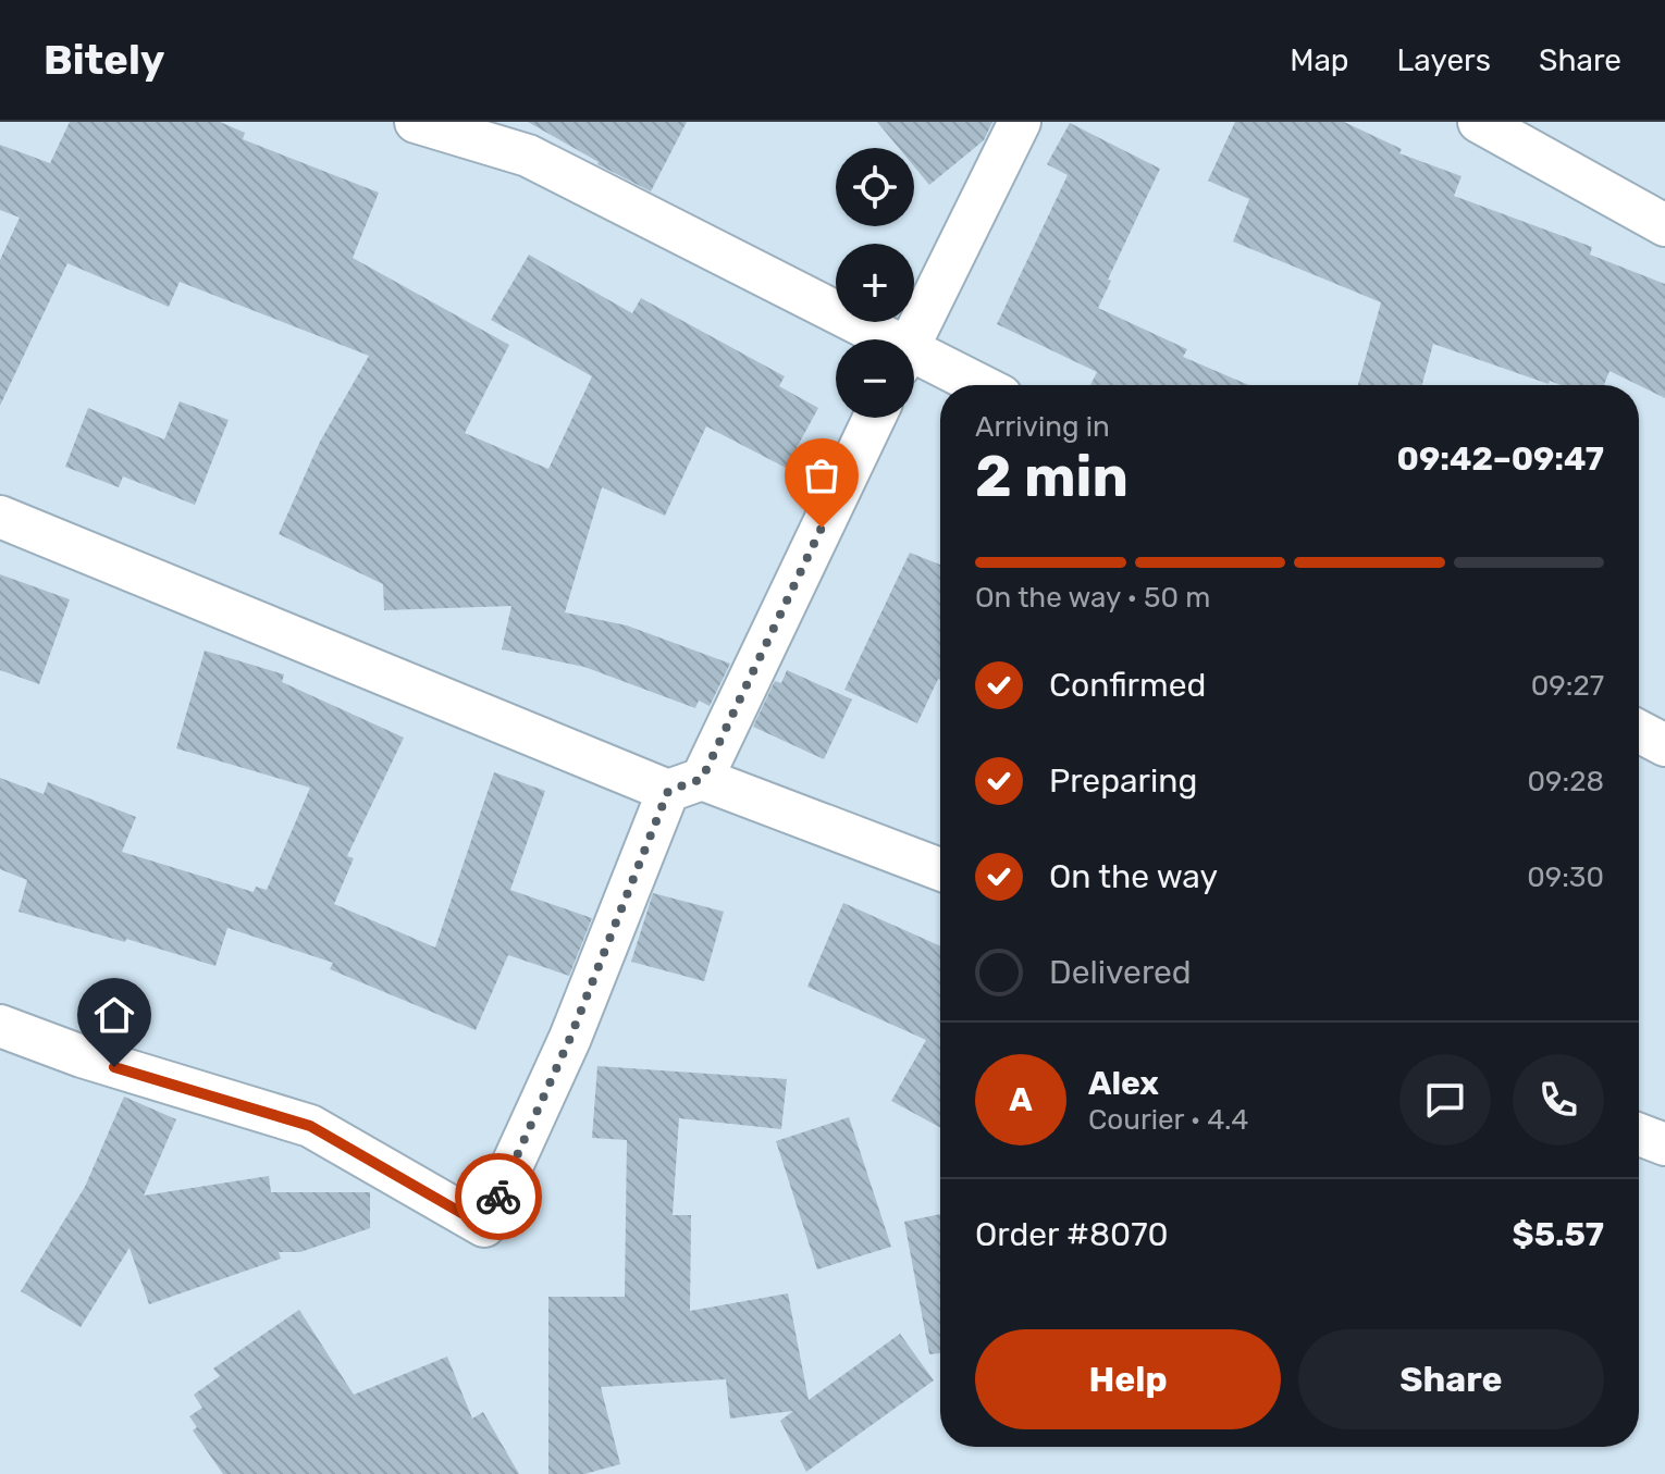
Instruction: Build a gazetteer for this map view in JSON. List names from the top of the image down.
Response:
{
  "page": {
    "header": "Bitely",
    "nav": ["Map", "Layers", "Share"],
    "map_buttons": ["+", "−"],
    "heading": ["2 min", "Arriving in", "09:42–09:47"],
    "panel": [
      "Alex",
      "Courier · 4.4",
      "Order #8070",
      "$5.57"
    ],
    "bar": "On the way · 50 m",
    "list": [
      ["Confirmed", "09:27"],
      ["Preparing", "09:28"],
      ["On the way", "09:30"],
      "Delivered"
    ],
    "round": "A",
    "buttons": ["Help", "Share"]
  }
}
